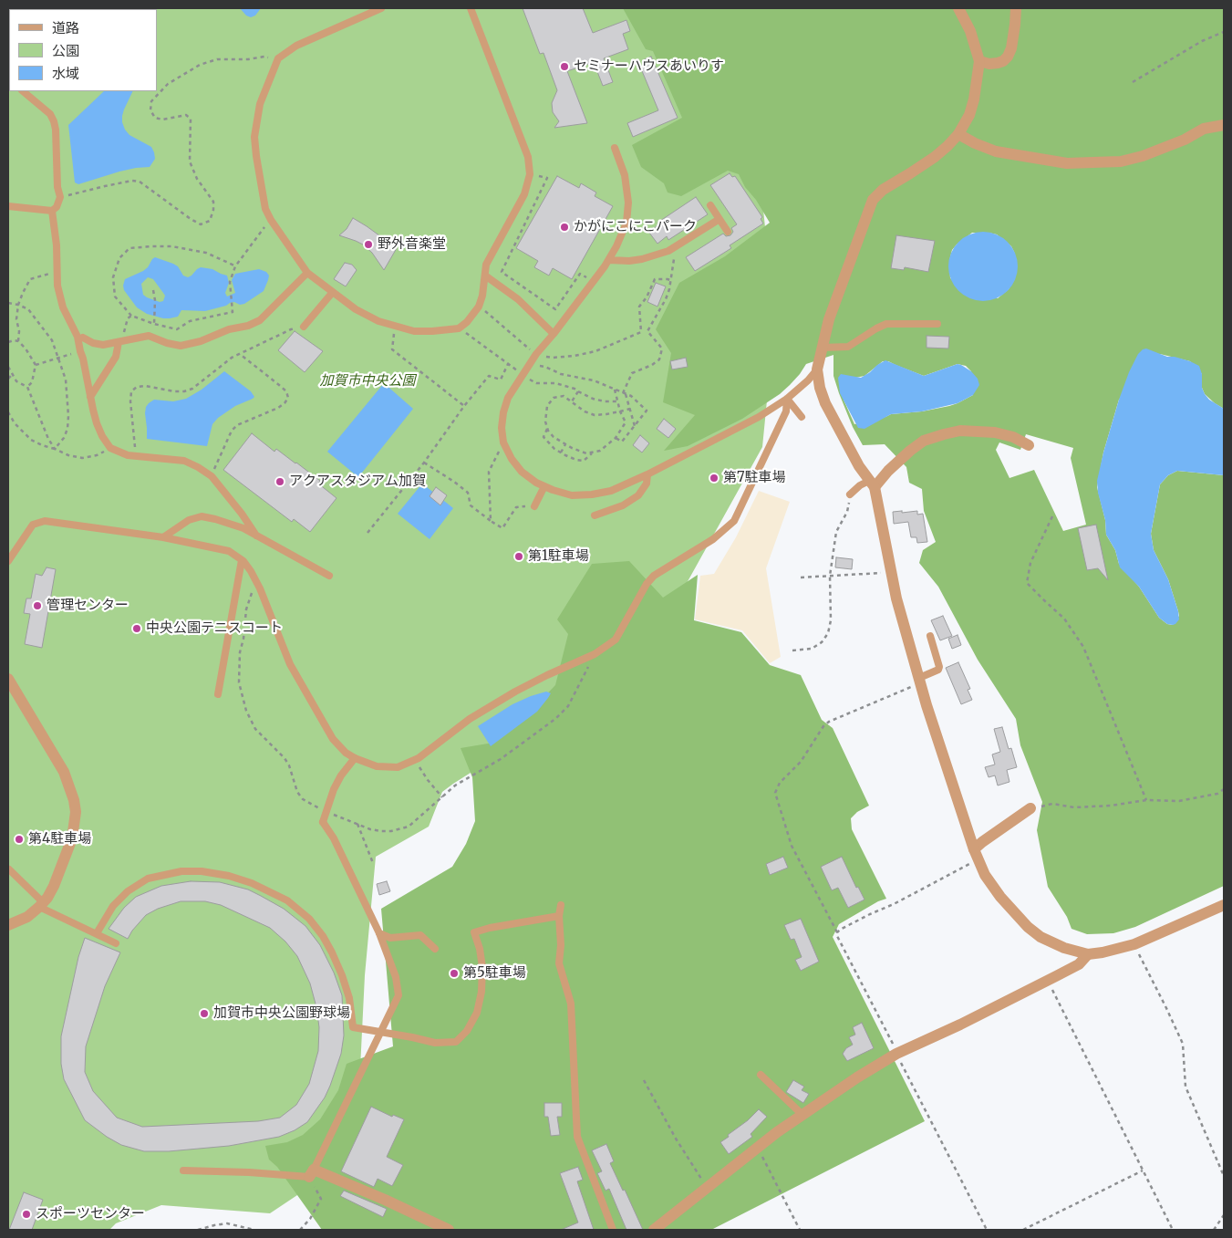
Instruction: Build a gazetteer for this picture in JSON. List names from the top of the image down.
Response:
{
  "parks": ["加賀市中央公園"],
  "places": [
    "セミナーハウスあいりす",
    "かがにこにこパーク",
    "野外音楽堂",
    "第7駐車場",
    "アクアスタジアム加賀",
    "第1駐車場",
    "管理センター",
    "中央公園テニスコート",
    "第4駐車場",
    "第5駐車場",
    "加賀市中央公園野球場",
    "スポーツセンター"
  ],
  "legend": ["道路", "公園", "水域"]
}
